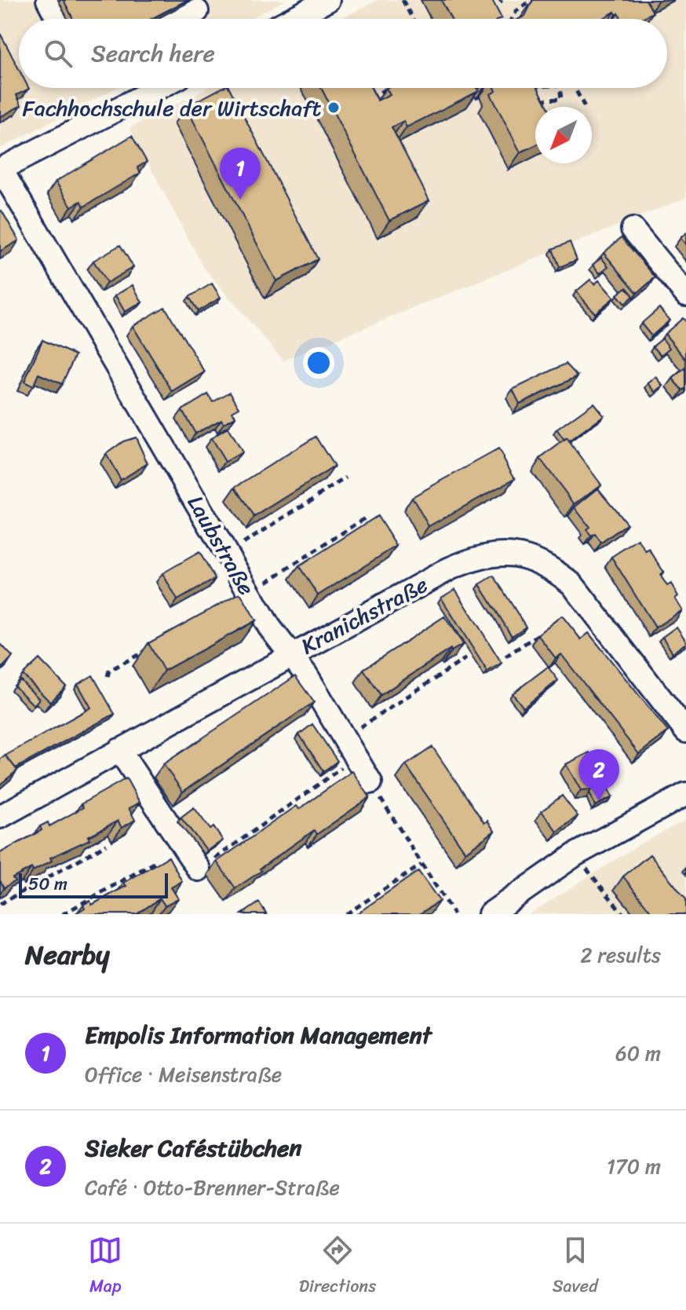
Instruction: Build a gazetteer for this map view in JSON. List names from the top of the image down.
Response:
{
  "streets": {
    "street": ["Laubstraße", "Kranichstraße"]
  },
  "crossings": [
    ["Laubstraße", "Kranichstraße"]
  ],
  "places": ["Fachhochschule der Wirtschaft"],
  "scale_bar": "50 m",
  "north": "bottom left",
  "page": {
    "search": "Search here",
    "pins": ["1", "2"],
    "scale": "50 m",
    "heading": ["Nearby", "2 results"],
    "list": [
      {
        "mark": "1",
        "name": "Empolis Information Management",
        "note": "Office · Meisenstraße",
        "value": "60 m"
      },
      {
        "mark": "2",
        "name": "Sieker Caféstübchen",
        "note": "Café · Otto-Brenner-Straße",
        "value": "170 m"
      }
    ],
    "nav": ["Map", "Directions", "Saved"]
  }
}
